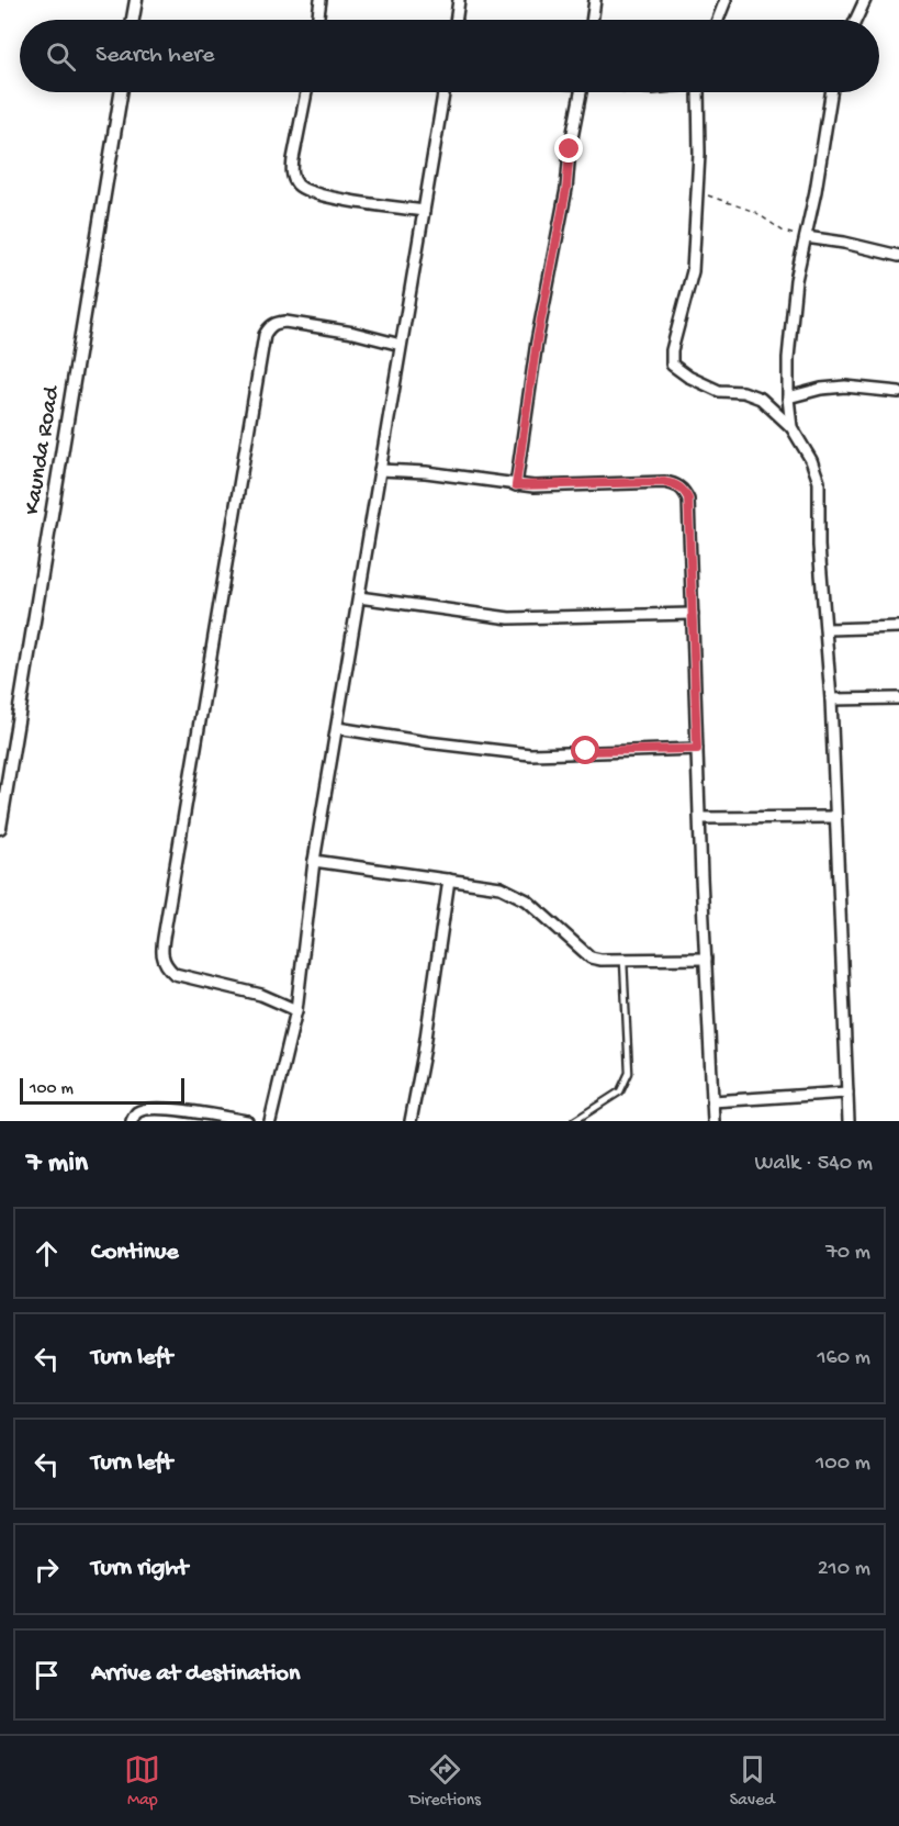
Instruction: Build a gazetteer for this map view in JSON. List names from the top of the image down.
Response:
{
  "streets": {
    "street": ["Kaunda Road"]
  },
  "scale_bar": "100 m",
  "page": {
    "search": "Search here",
    "scale": "100 m",
    "heading": ["7 min", "Walk · 540 m"],
    "list": [
      ["Continue", "70 m"],
      ["Turn left", "160 m"],
      ["Turn left", "100 m"],
      ["Turn right", "210 m"],
      "Arrive at destination"
    ],
    "nav": ["Map", "Directions", "Saved"]
  }
}
